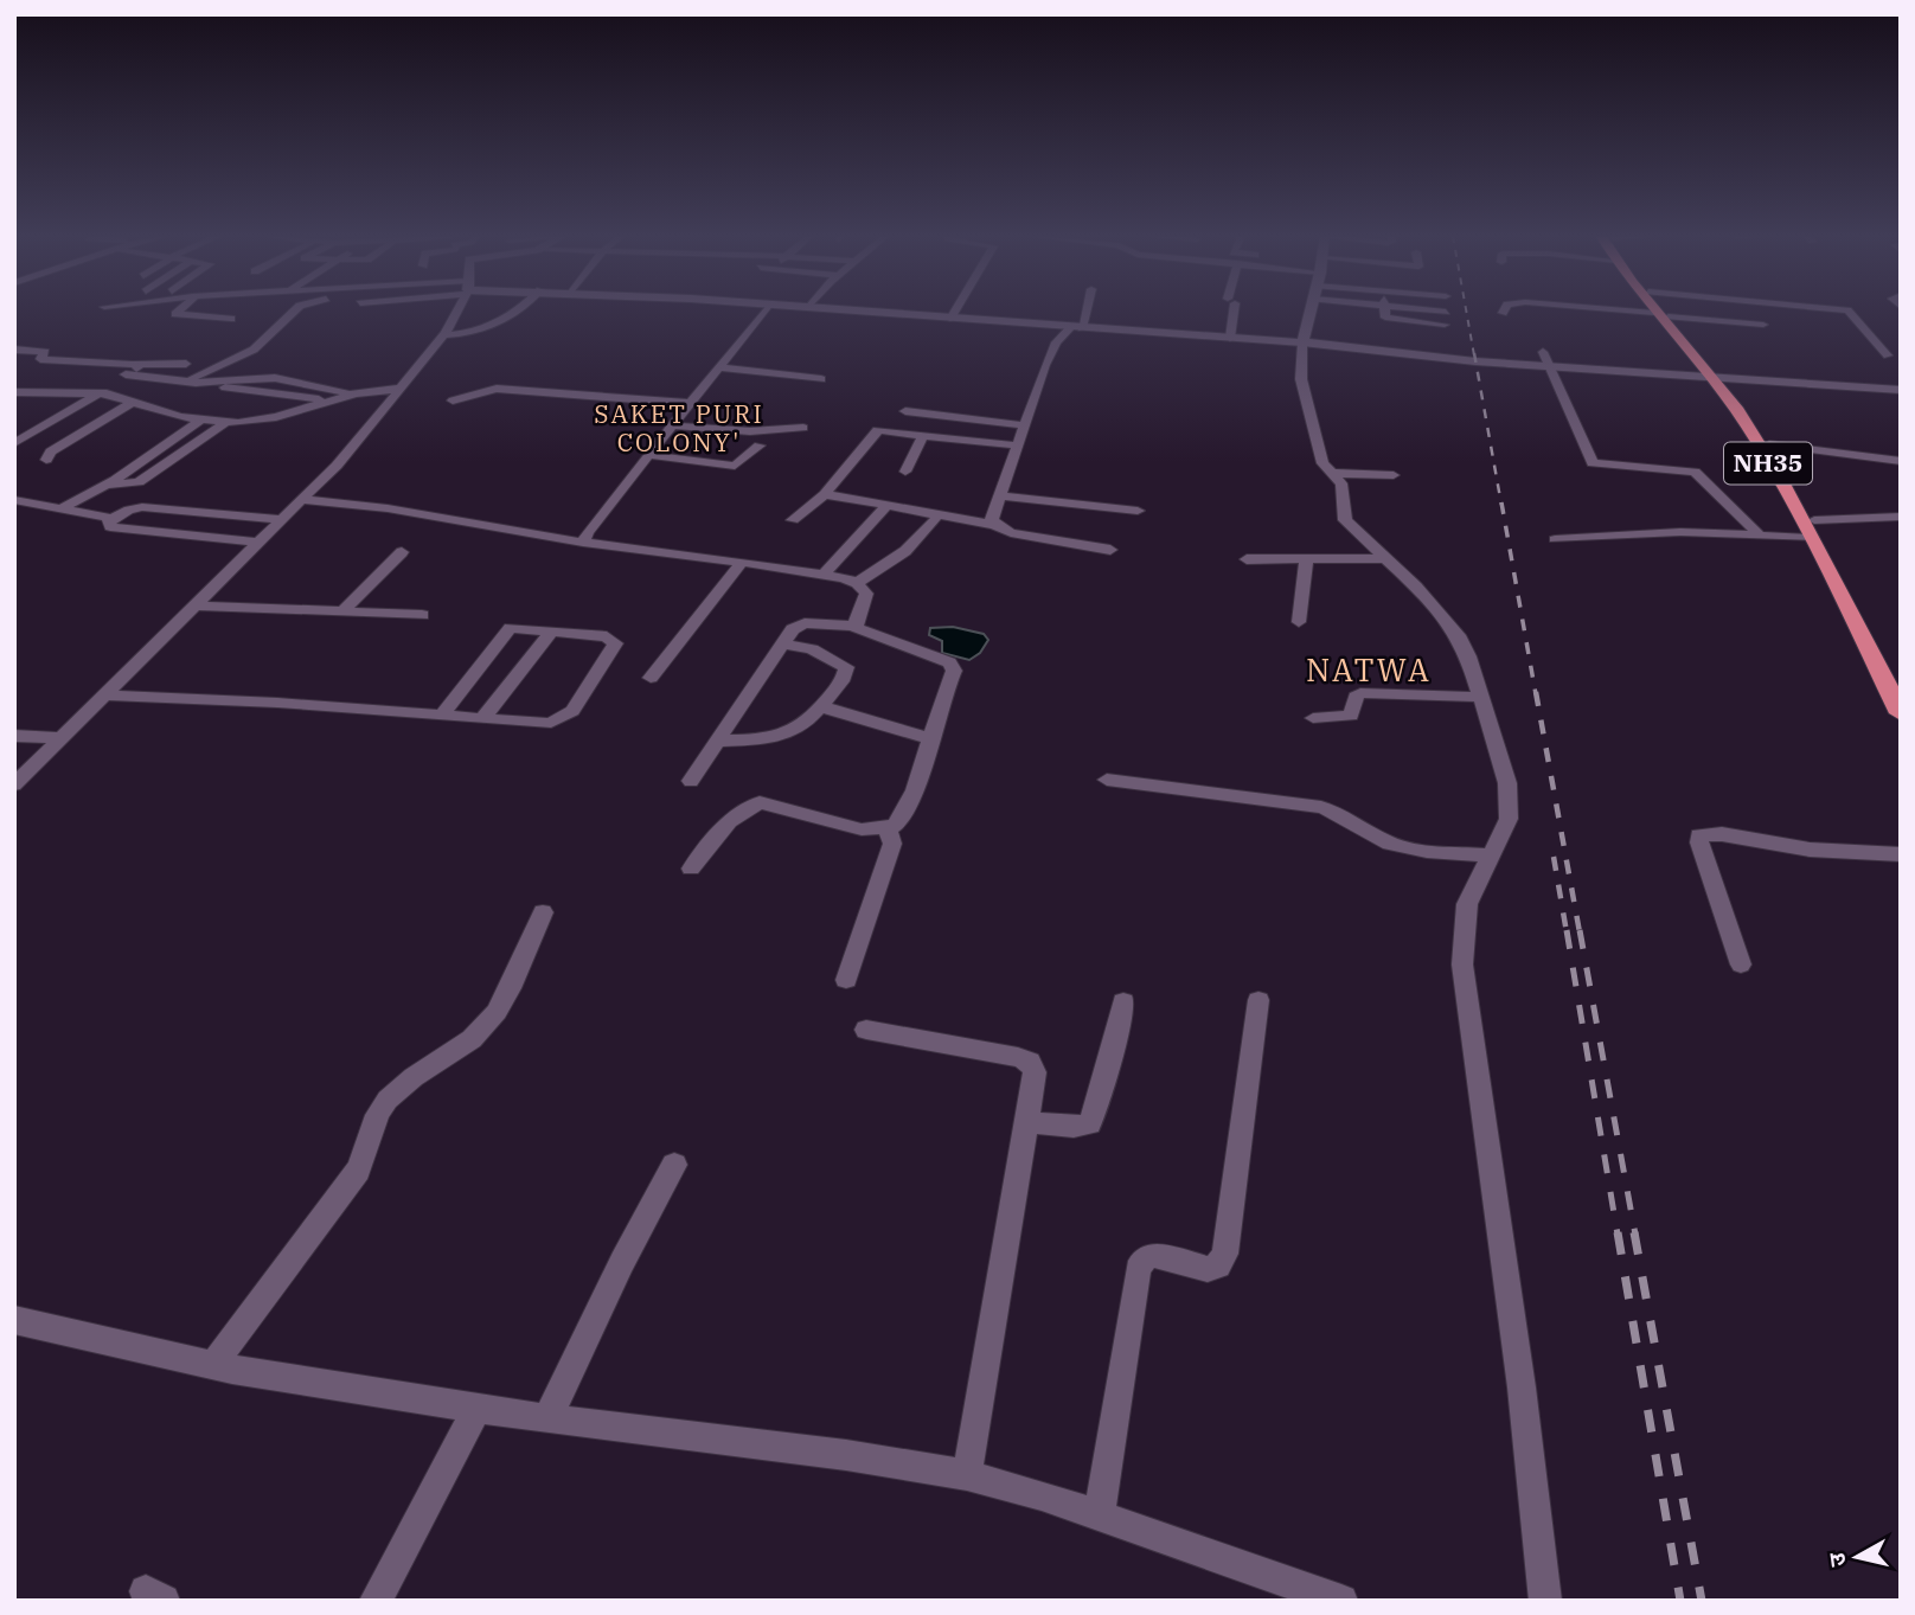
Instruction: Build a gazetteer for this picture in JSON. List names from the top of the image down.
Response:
{
  "streets": {
    "highway": ["NH35"]
  },
  "districts": ["SAKET PURI COLONY'", "NATWA"],
  "north": "left"
}
